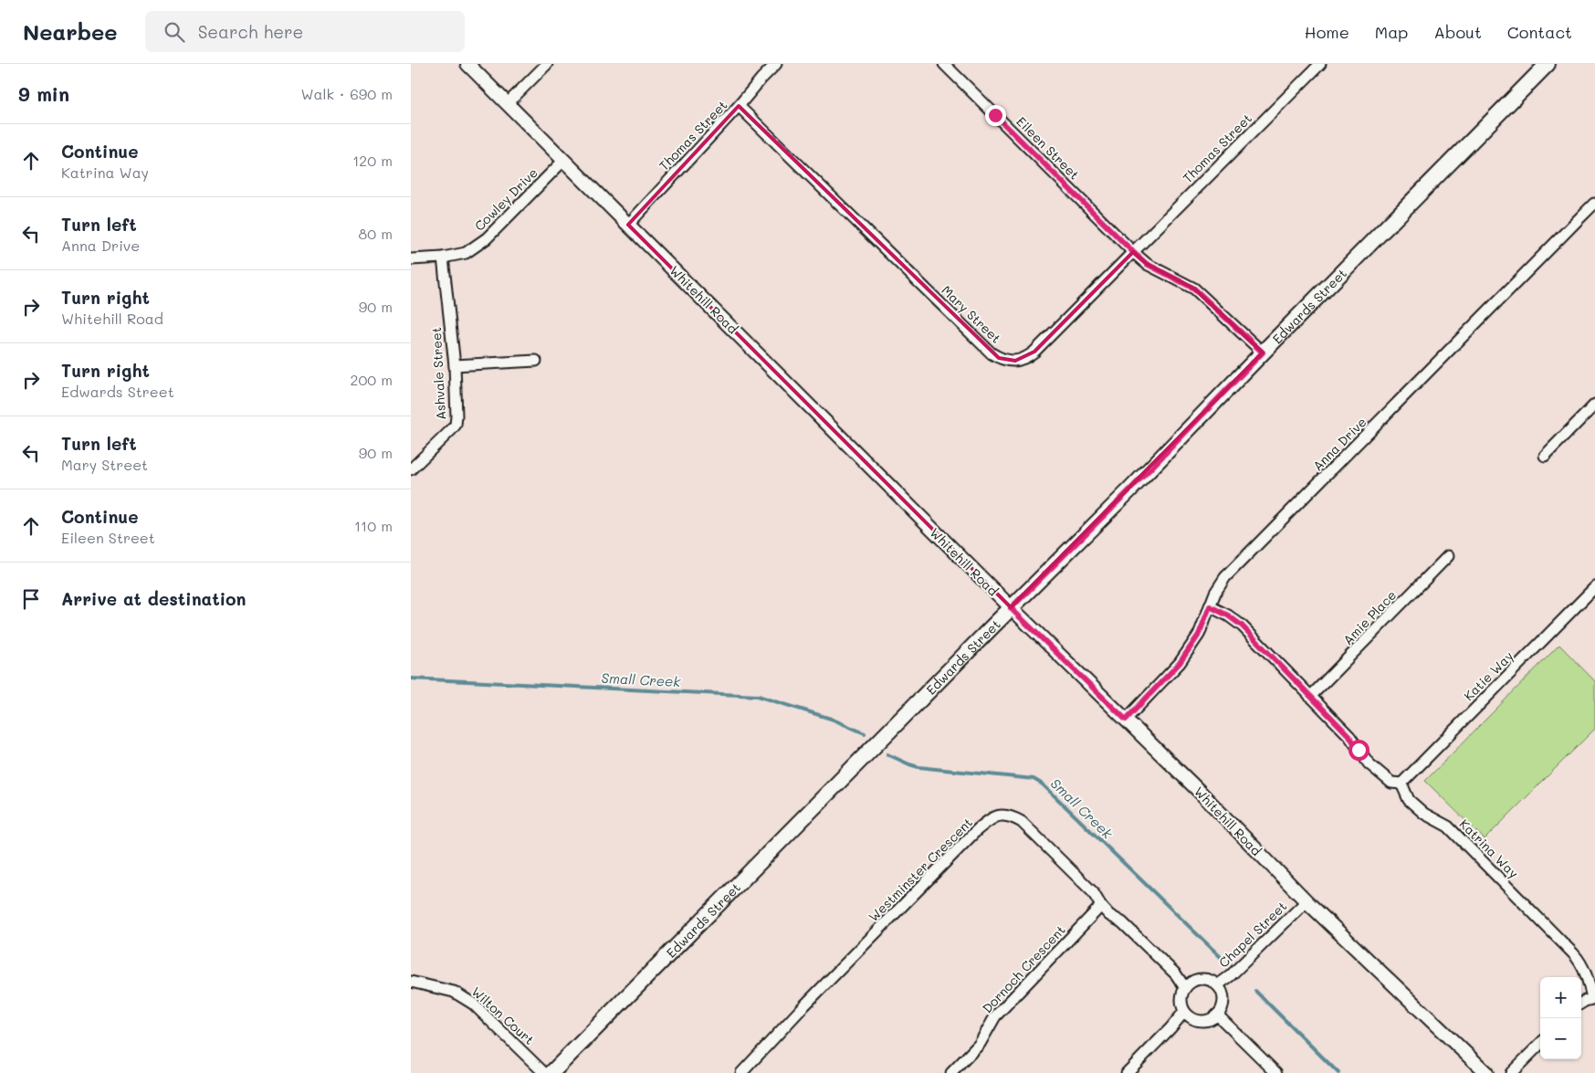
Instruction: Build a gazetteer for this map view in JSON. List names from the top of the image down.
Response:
{
  "streets": {
    "main road": ["Edwards Street"],
    "street": [
      "Thomas Street",
      "Eileen Street",
      "Cowley Drive",
      "Whitehill Road",
      "Mary Street",
      "Ashvale Street",
      "Anna Drive",
      "Amie Place",
      "Katie Way",
      "Katrina Way",
      "Westminster Crescent",
      "Chapel Street",
      "Dornoch Crescent",
      "Wilton Court"
    ]
  },
  "crossings": [
    ["Thomas Street", "Eileen Street"],
    ["Thomas Street", "Whitehill Road"],
    ["Thomas Street", "Mary Street"],
    ["Eileen Street", "Mary Street"],
    ["Cowley Drive", "Whitehill Road"],
    ["Cowley Drive", "Ashvale Street"],
    ["Whitehill Road", "Edwards Street"],
    ["Whitehill Road", "Anna Drive"],
    ["Whitehill Road", "Chapel Street"],
    ["Katie Way", "Katrina Way"],
    ["Westminster Crescent", "Chapel Street"],
    ["Westminster Crescent", "Dornoch Crescent"]
  ],
  "water": ["Small Creek"],
  "page": {
    "header": "Nearbee",
    "search": "Search here",
    "nav": [
      "Home",
      "Map",
      "About",
      "Contact"
    ],
    "heading": ["9 min", "Walk · 690 m"],
    "list": [
      ["Continue", "Katrina Way", "120 m"],
      ["Turn left", "Anna Drive", "80 m"],
      ["Turn right", "Whitehill Road", "90 m"],
      ["Turn right", "Edwards Street", "200 m"],
      ["Turn left", "Mary Street", "90 m"],
      ["Continue", "Eileen Street", "110 m"],
      "Arrive at destination"
    ],
    "map_buttons": ["+", "−"]
  }
}
